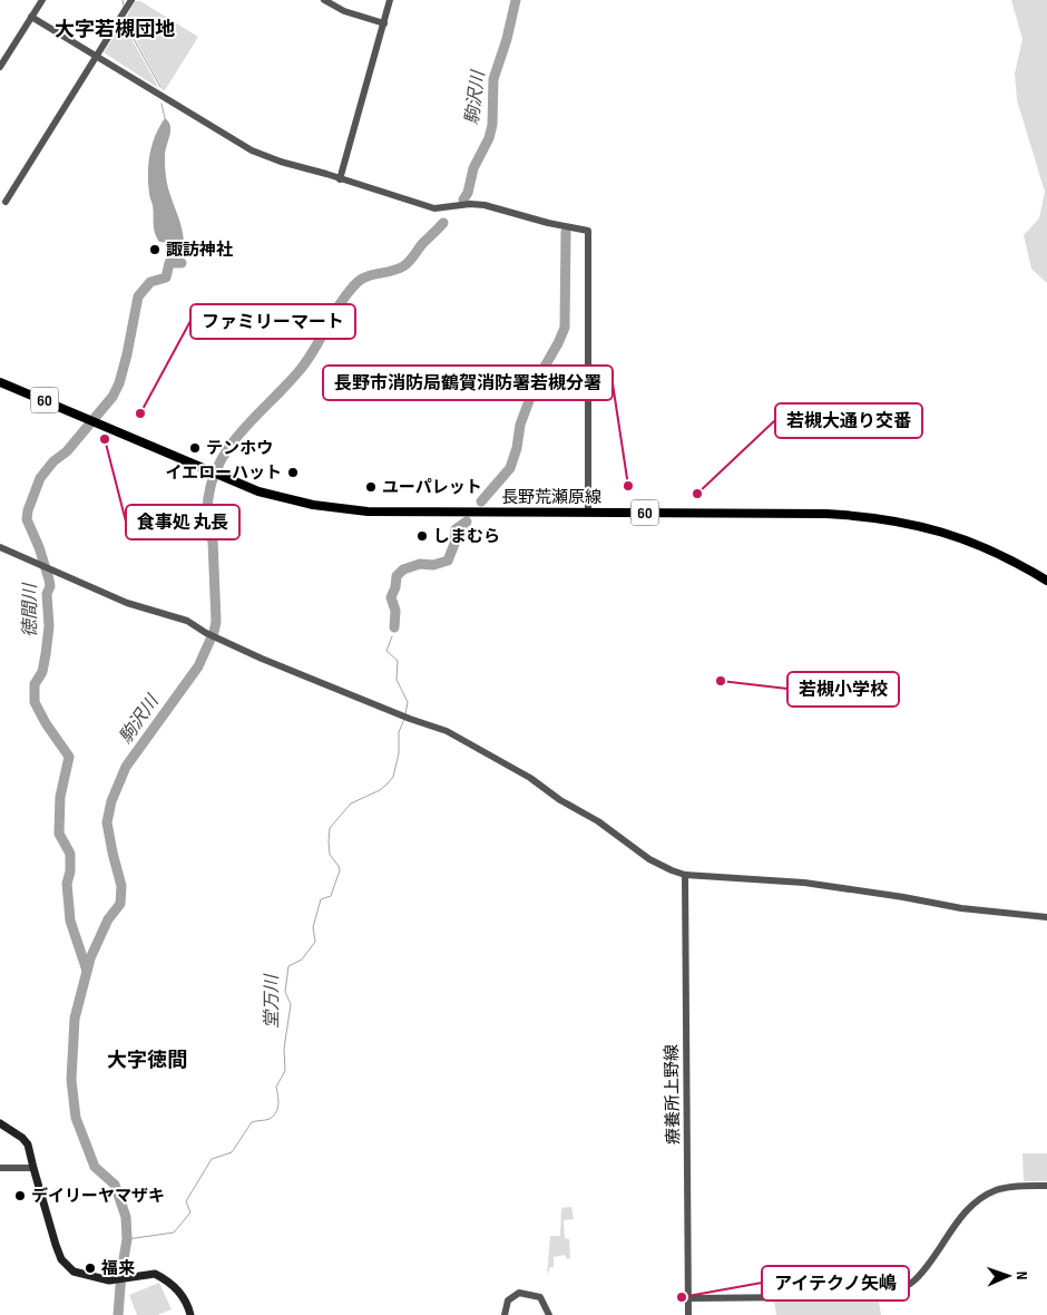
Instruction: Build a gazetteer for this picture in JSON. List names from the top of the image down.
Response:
{
  "streets": {
    "main road": ["60", "長野荒瀬原線"],
    "street": ["療養所上野線"]
  },
  "districts": ["大字若槻団地", "大字徳間"],
  "water": ["駒沢川", "徳間川", "堂万川"],
  "places": [
    "諏訪神社",
    "ファミリーマート",
    "食事処 丸長",
    "テンホウ",
    "イエローハット",
    "長野市消防局鶴賀消防署若槻分署",
    "ユーパレット",
    "若槻大通り交番",
    "しまむら",
    "若槻小学校",
    "デイリーヤマザキ",
    "福来",
    "アイテクノ矢嶋"
  ],
  "north": "right"
}
